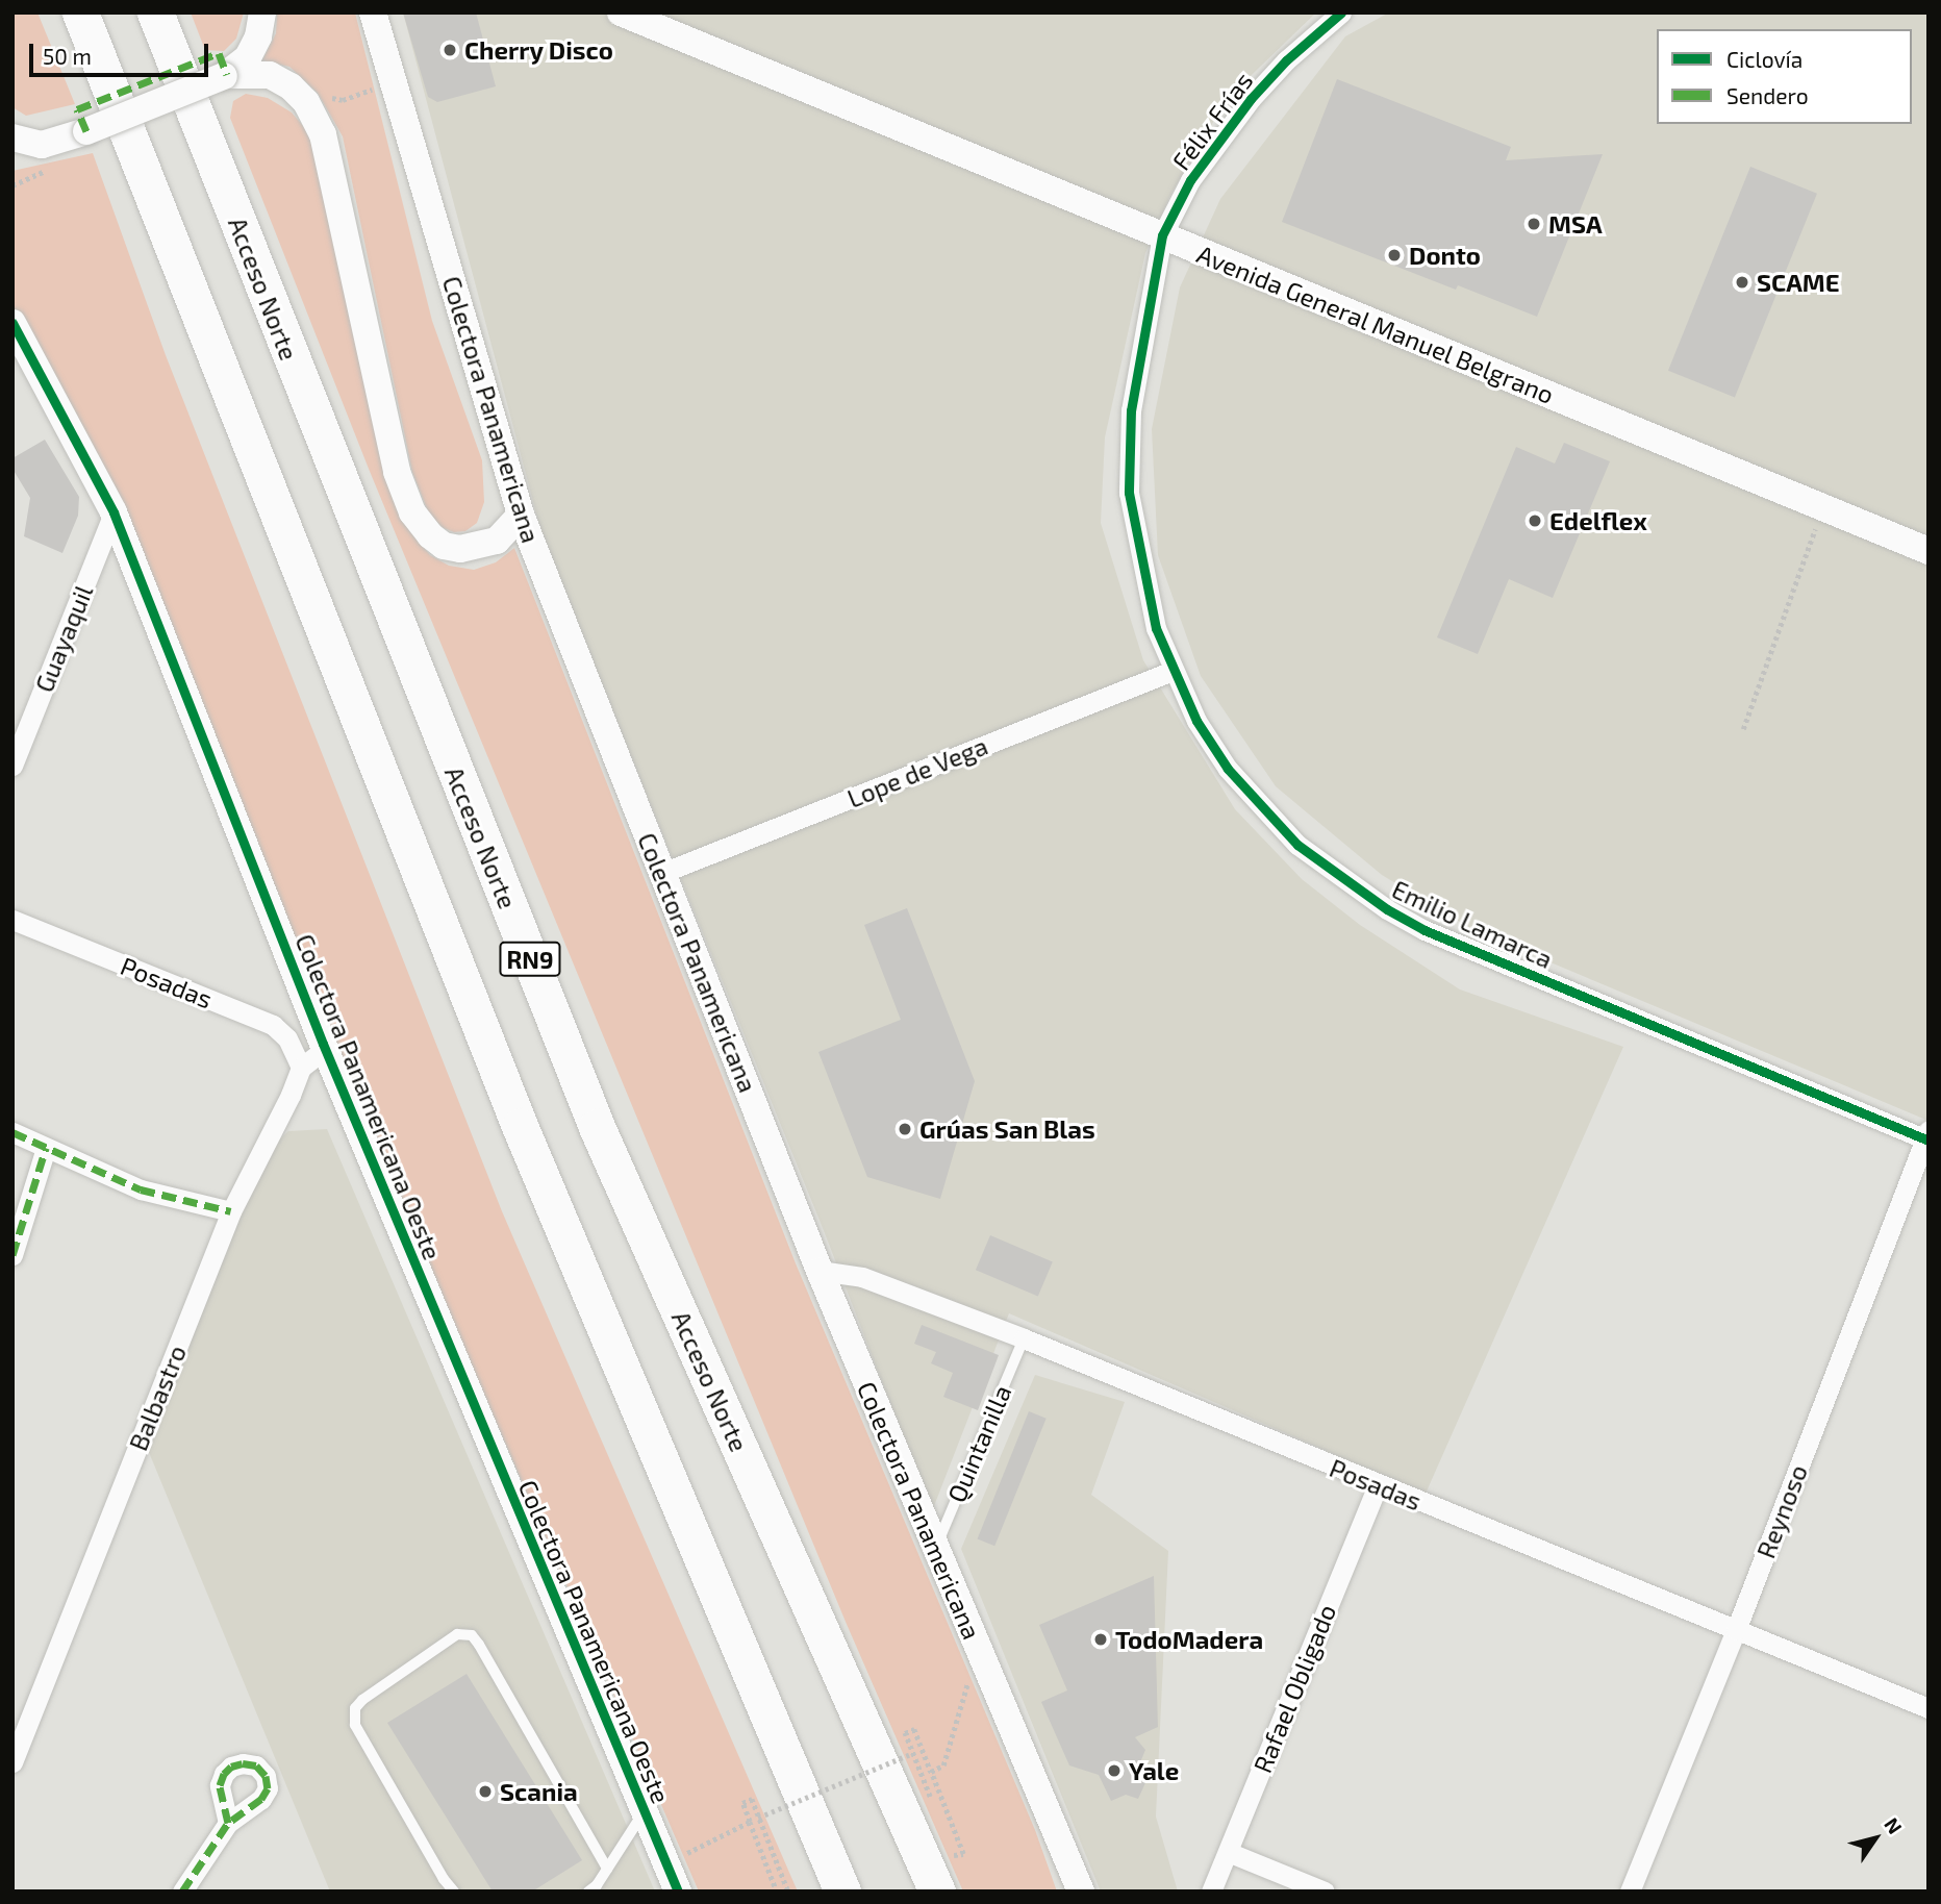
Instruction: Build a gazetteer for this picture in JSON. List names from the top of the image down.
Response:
{
  "streets": {
    "highway": ["Acceso Norte", "RN9"],
    "street": [
      "Félix Frías",
      "Avenida General Manuel Belgrano",
      "Colectora Panamericana",
      "Guayaquil",
      "Lope de Vega",
      "Emilio Lamarca",
      "Posadas",
      "Colectora Panamericana Oeste",
      "Balbastro",
      "Reynoso",
      "Rafael Obligado"
    ],
    "lane": ["Quintanilla"]
  },
  "crossings": [
    ["Félix Frías", "Avenida General Manuel Belgrano"],
    ["Félix Frías", "Emilio Lamarca"],
    ["Avenida General Manuel Belgrano", "Emilio Lamarca"],
    ["Colectora Panamericana", "Lope de Vega"],
    ["Colectora Panamericana", "Posadas"],
    ["Colectora Panamericana", "Quintanilla"],
    ["Guayaquil", "Colectora Panamericana Oeste"],
    ["Lope de Vega", "Emilio Lamarca"],
    ["Emilio Lamarca", "Reynoso"],
    ["Posadas", "Balbastro"],
    ["Posadas", "Quintanilla"],
    ["Posadas", "Reynoso"],
    ["Posadas", "Rafael Obligado"],
    ["Colectora Panamericana Oeste", "Balbastro"]
  ],
  "places": [
    "Cherry Disco",
    "MSA",
    "Donto",
    "SCAME",
    "Edelflex",
    "Grúas San Blas",
    "TodoMadera",
    "Yale",
    "Scania"
  ],
  "legend": ["Ciclovía", "Sendero"],
  "scale_bar": "50 m",
  "north": "top right"
}
